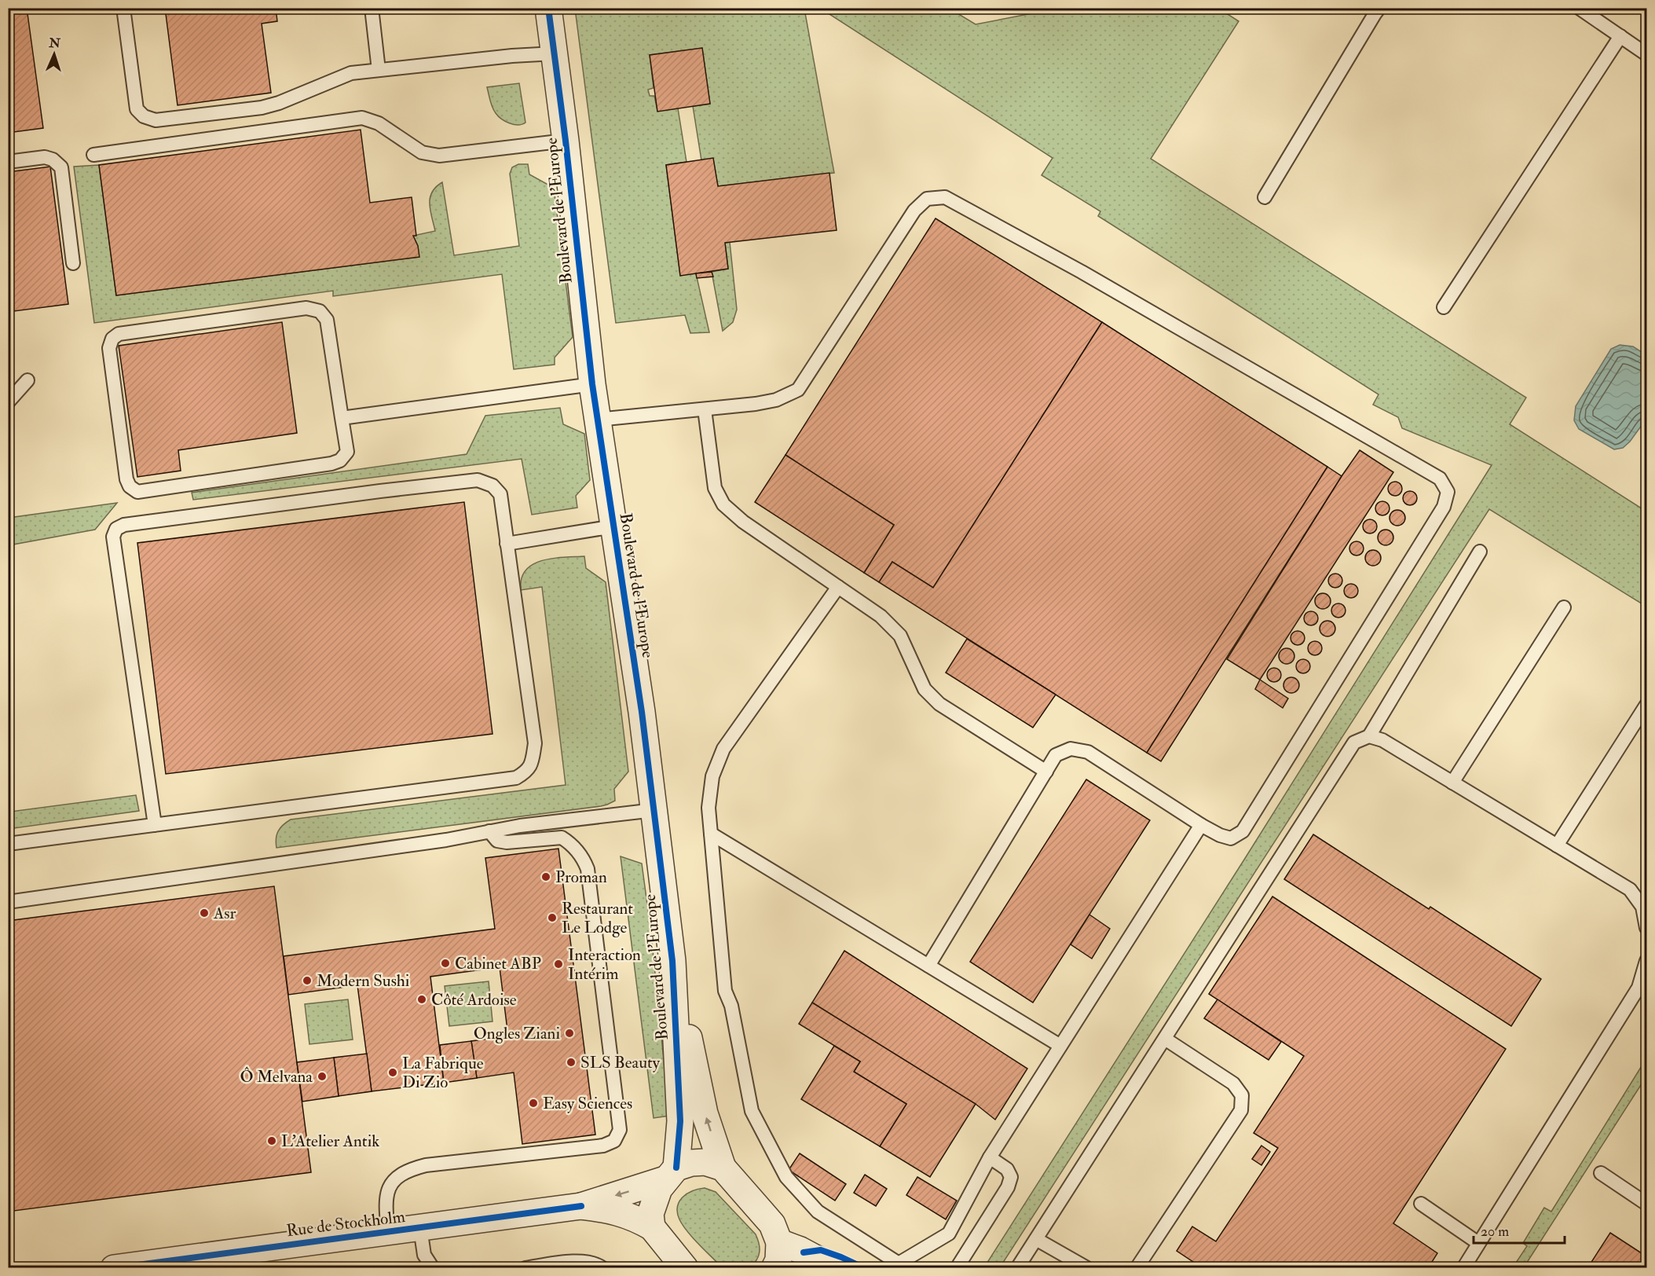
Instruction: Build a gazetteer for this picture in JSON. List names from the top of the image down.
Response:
{
  "streets": {
    "street": ["Boulevard de l'Europe", "Rue de Stockholm"]
  },
  "crossings": [
    ["Boulevard de l'Europe", "Rue de Stockholm"]
  ],
  "places": [
    "Proman",
    "Asr",
    "Restaurant Le Lodge",
    "Cabinet ABP",
    "Interaction Intérim",
    "Modern Sushi",
    "Côté Ardoise",
    "Ongles Ziani",
    "SLS Beauty",
    "La Fabrique Di Zio",
    "Ô Melvana",
    "Easy Sciences",
    "L'Atelier Antik"
  ],
  "scale_bar": "20 m",
  "north": "top"
}
